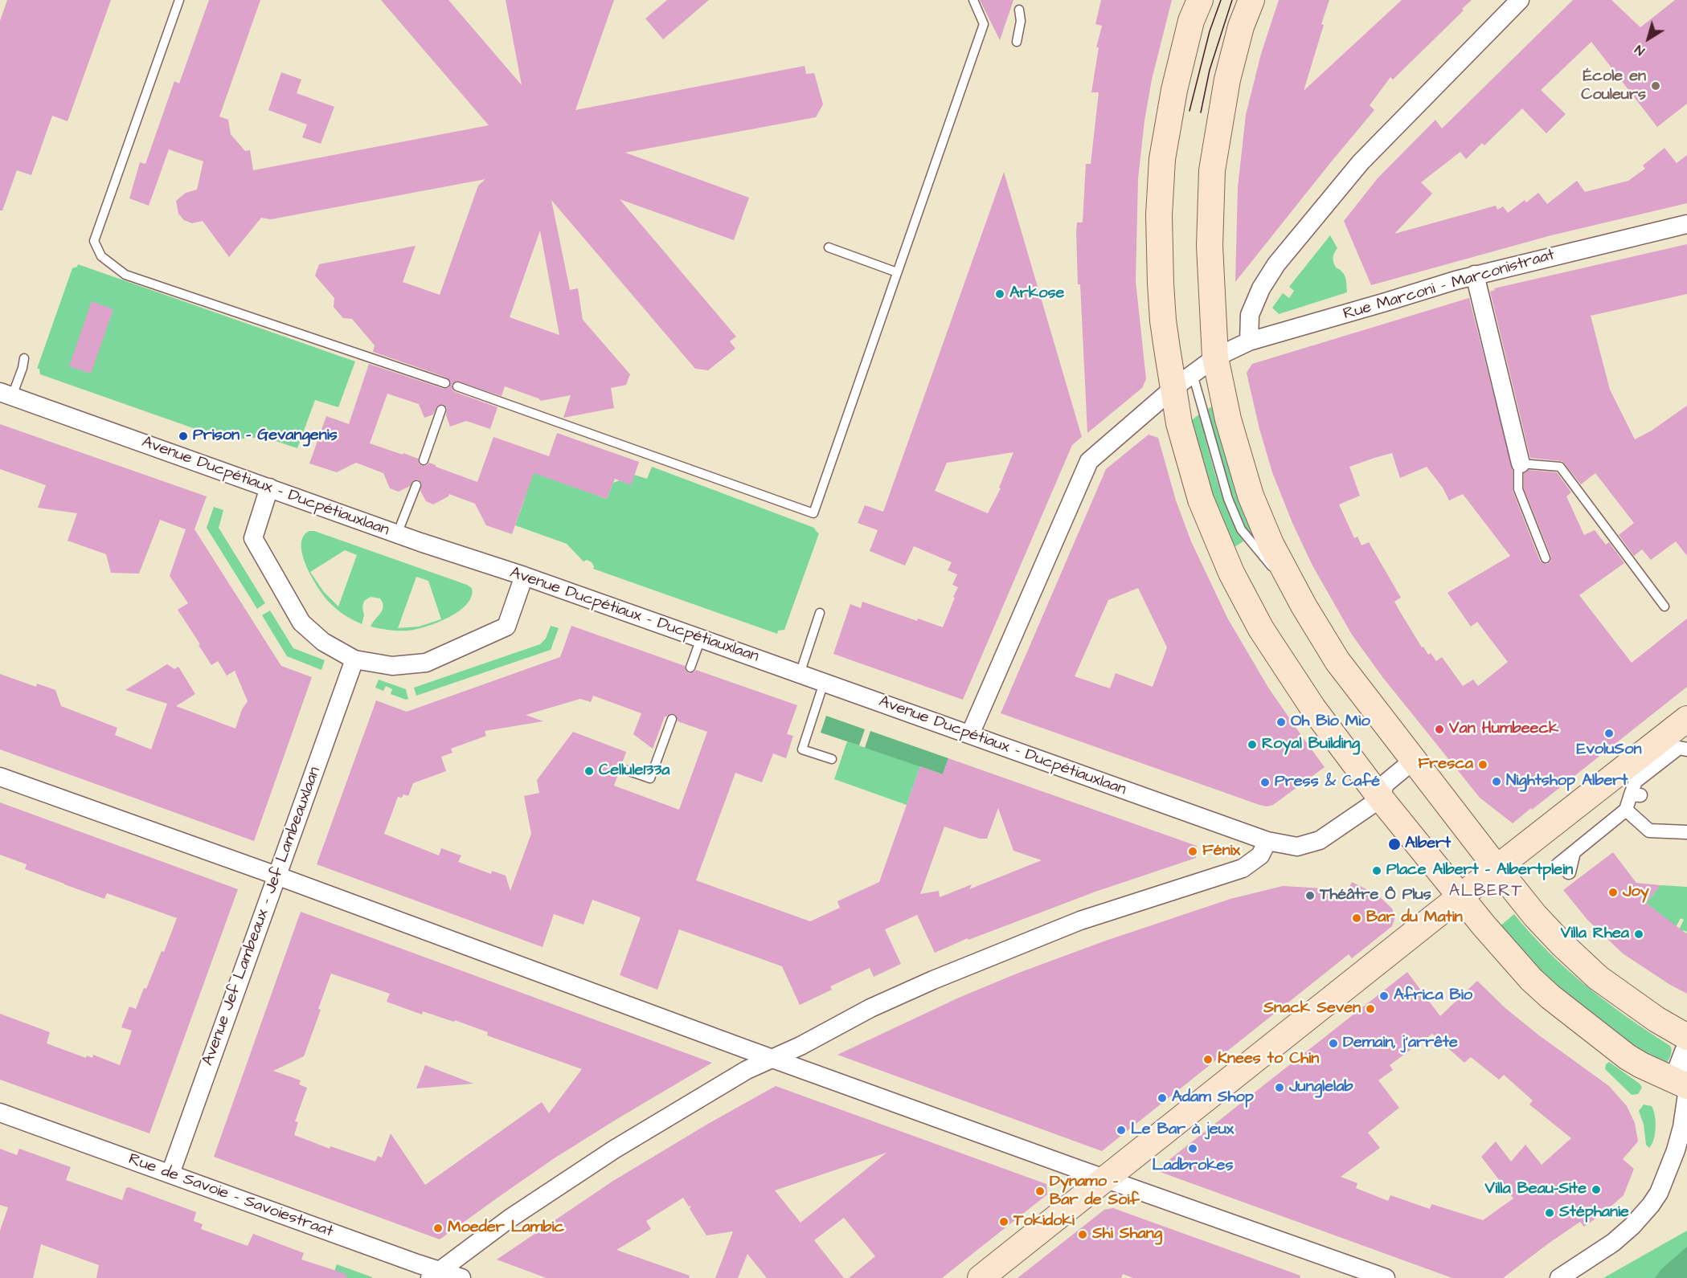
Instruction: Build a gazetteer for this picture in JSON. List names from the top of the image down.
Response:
{
  "streets": {
    "street": [
      "Rue Marconi - Marconistraat",
      "Avenue Ducpétiaux - Ducpétiauxlaan",
      "Avenue Jef Lambeaux - Jef Lambeauxlaan",
      "Rue de Savoie - Savoiestraat"
    ]
  },
  "crossings": [
    ["Rue Marconi - Marconistraat", "Avenue Ducpétiaux - Ducpétiauxlaan"],
    ["Avenue Jef Lambeaux - Jef Lambeauxlaan", "Rue de Savoie - Savoiestraat"]
  ],
  "districts": ["ALBERT"],
  "places": [
    "École en Couleurs",
    "Arkose",
    "Prison - Gevangenis",
    "Oh Bio Mio",
    "Van Humbeeck",
    "EvoluSon",
    "Royal Building",
    "Fresca",
    "Cellule133a",
    "Nightshop Albert",
    "Press & Café",
    "Albert",
    "Fénix",
    "Place Albert - Albertplein",
    "Joy",
    "Théâtre Ô Plus",
    "Bar du Matin",
    "Villa Rhea",
    "Africa Bio",
    "Snack Seven",
    "Demain, j'arrête",
    "Knees to Chin",
    "Junglelab",
    "Adam Shop",
    "Le Bar à jeux",
    "Ladbrokes",
    "Villa Beau-Site",
    "Dynamo – Bar de Soif",
    "Stéphanie",
    "Tokidoki",
    "Moeder Lambic",
    "Shi Shang"
  ],
  "north": "bottom left"
}
